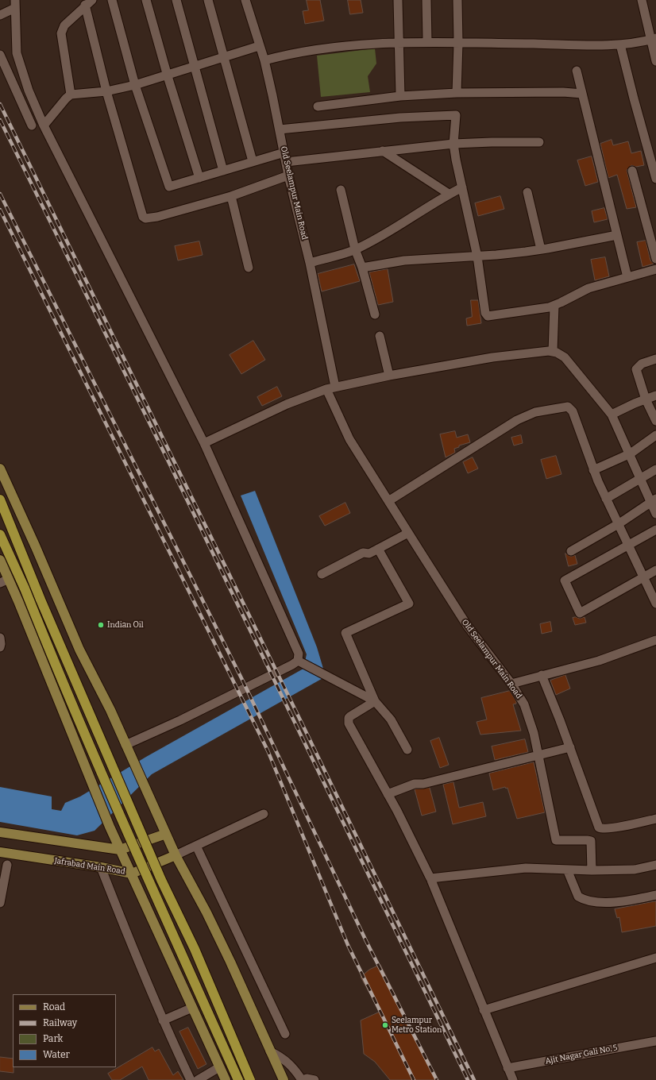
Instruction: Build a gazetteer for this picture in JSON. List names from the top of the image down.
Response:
{
  "streets": {
    "main road": ["Jafrabad Main Road"],
    "street": ["Old Seelampur Main Road", "Ajit Nagar Gali No. 5"]
  },
  "places": ["Indian Oil", "Seelampur Metro Station"],
  "legend": [
    "Road",
    "Railway",
    "Park",
    "Water"
  ]
}
